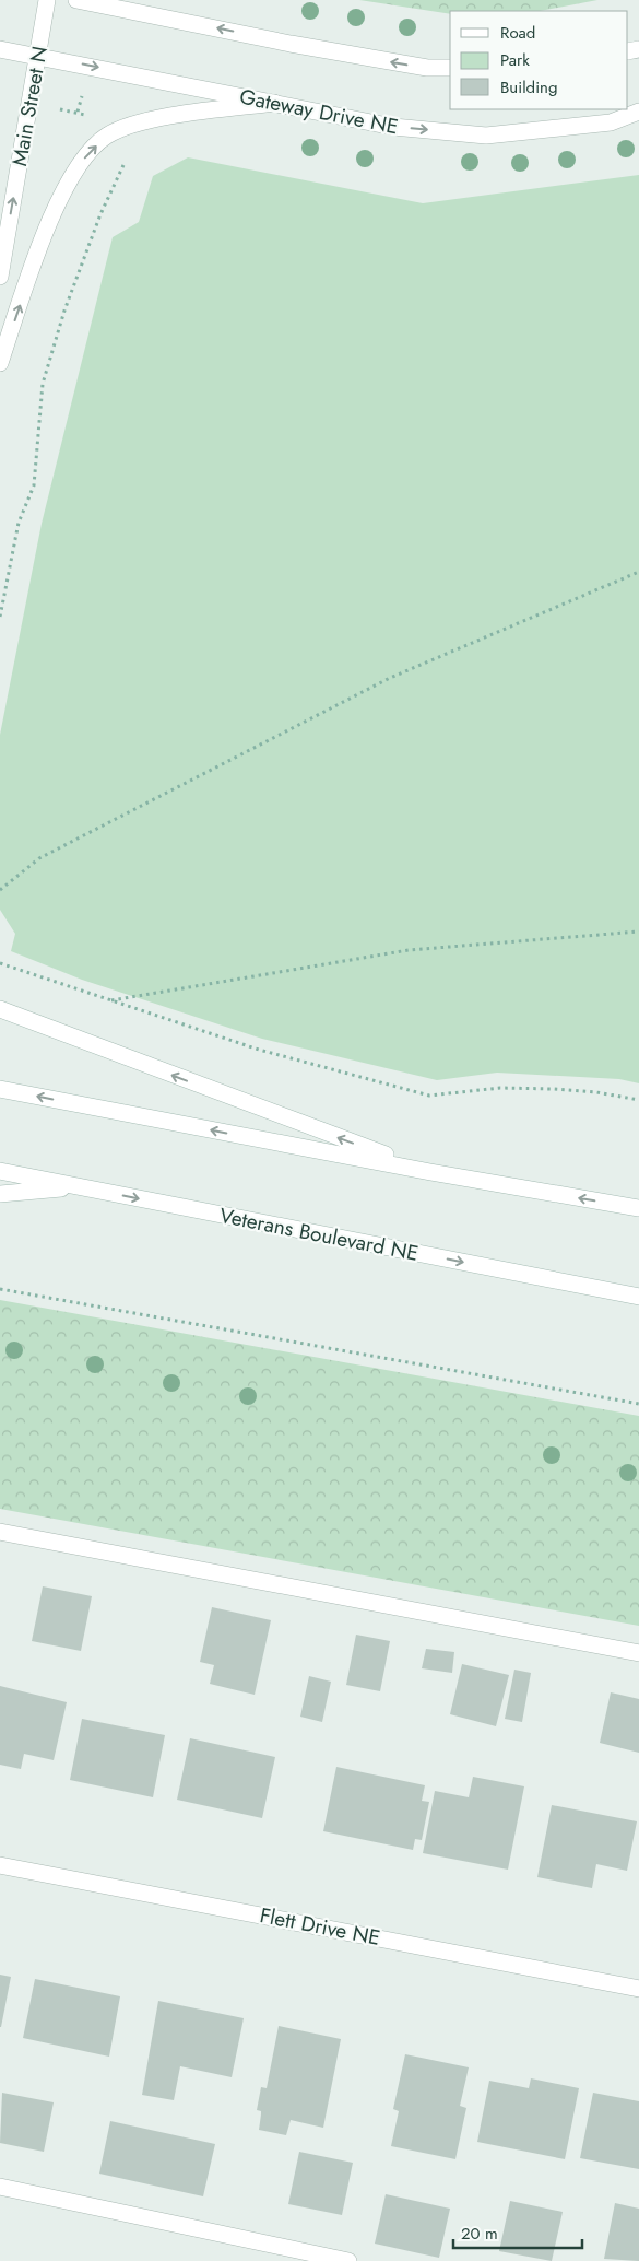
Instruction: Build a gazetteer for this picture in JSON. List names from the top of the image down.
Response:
{
  "streets": {
    "street": [
      "Main Street N",
      "Gateway Drive NE",
      "Veterans Boulevard NE",
      "Flett Drive NE"
    ]
  },
  "crossings": [
    ["Main Street N", "Gateway Drive NE"]
  ],
  "one_way": ["Main Street N"],
  "legend": ["Road", "Park", "Building"],
  "scale_bar": "20 m"
}
